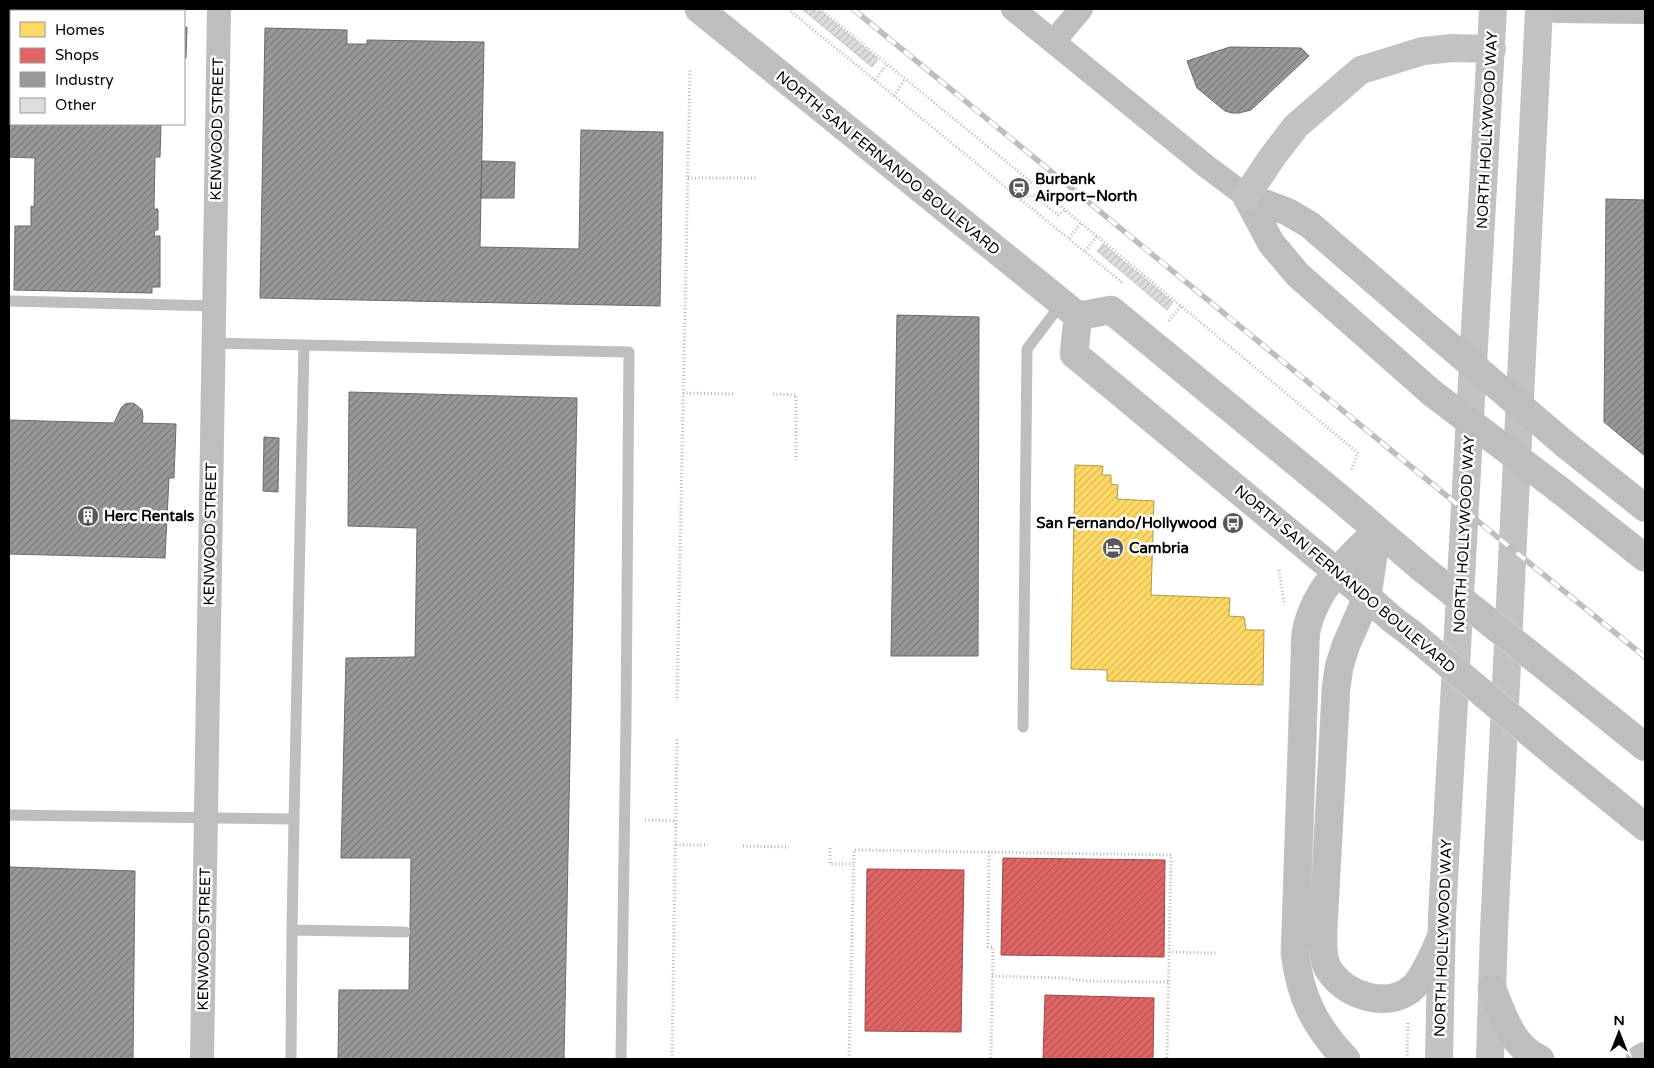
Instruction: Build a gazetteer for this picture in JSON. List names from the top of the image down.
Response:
{
  "streets": {
    "main road": ["NORTH HOLLYWOOD WAY", "NORTH SAN FERNANDO BOULEVARD"],
    "street": ["KENWOOD STREET"]
  },
  "places": {
    "station": ["Burbank Airport–North"],
    "building": ["Herc Rentals"],
    "bus stop": ["San Fernando/Hollywood"],
    "hotel": ["Cambria"]
  },
  "legend": [
    "Homes",
    "Shops",
    "Industry",
    "Other"
  ],
  "north": "top"
}
